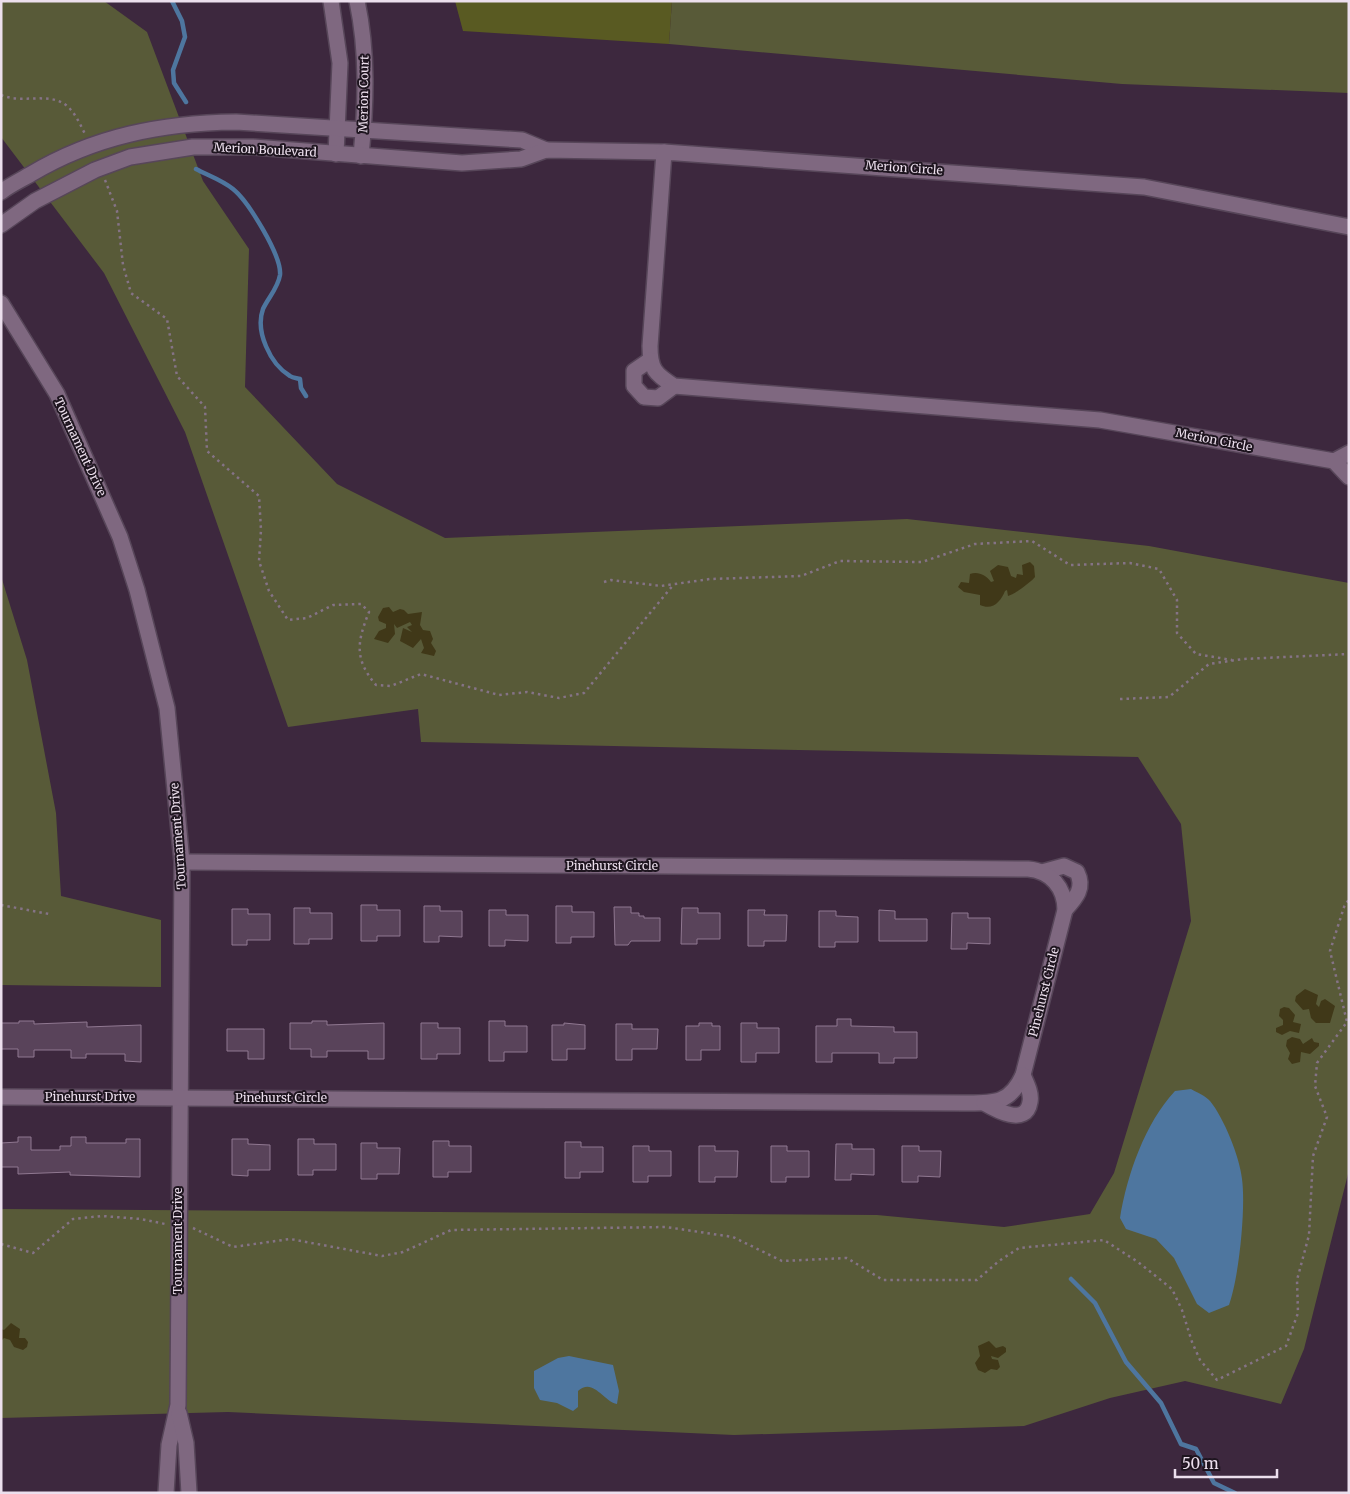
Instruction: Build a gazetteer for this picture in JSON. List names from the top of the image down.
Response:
{
  "streets": {
    "street": [
      "Merion Court",
      "Merion Boulevard",
      "Merion Circle",
      "Tournament Drive",
      "Pinehurst Circle",
      "Pinehurst Drive"
    ]
  },
  "crossings": [
    ["Merion Court", "Merion Boulevard"],
    ["Merion Boulevard", "Merion Circle"],
    ["Tournament Drive", "Pinehurst Circle"],
    ["Tournament Drive", "Pinehurst Drive"],
    ["Pinehurst Circle", "Pinehurst Drive"]
  ],
  "scale_bar": "50 m"
}
